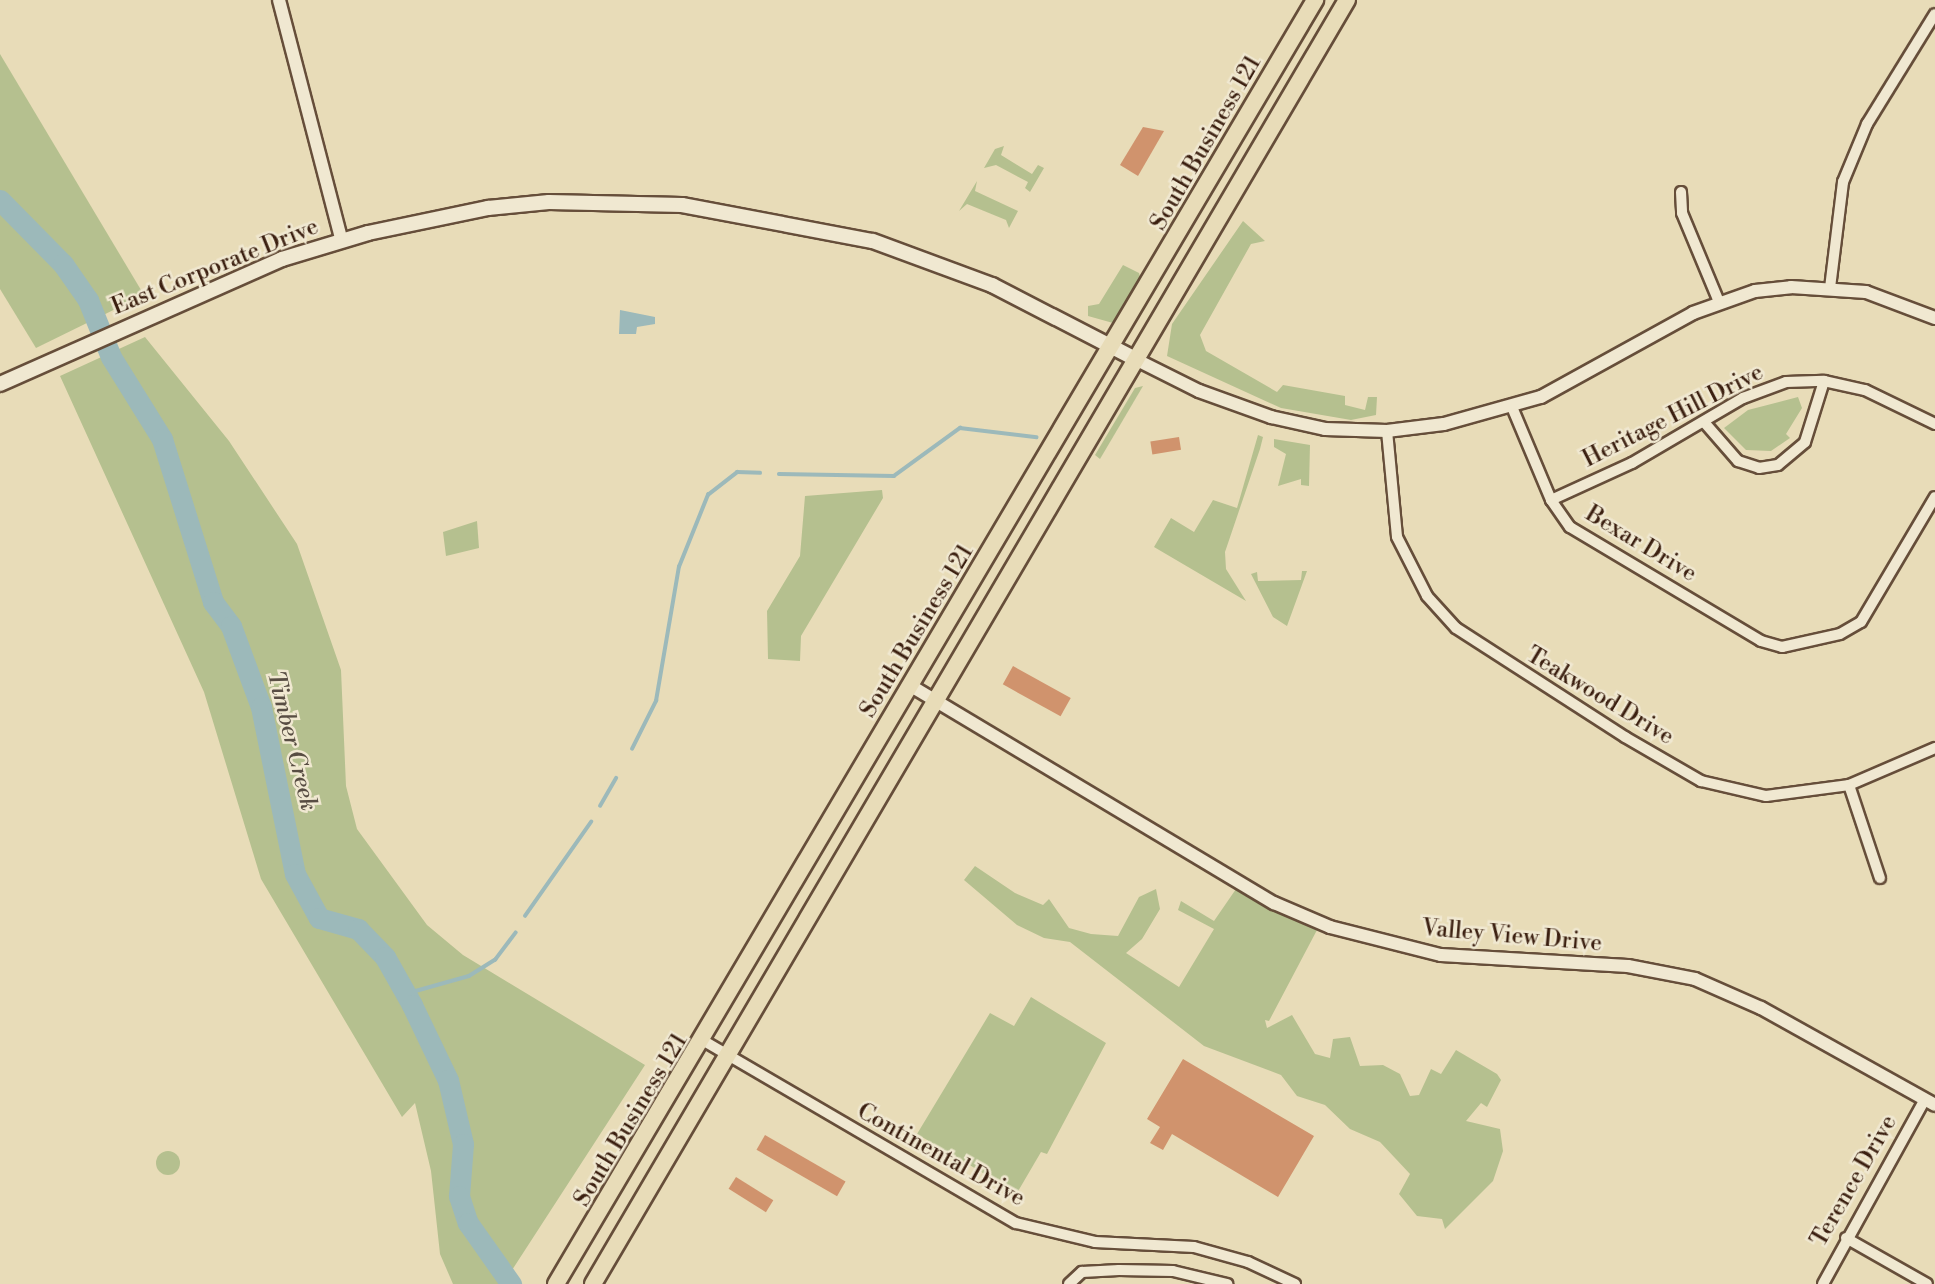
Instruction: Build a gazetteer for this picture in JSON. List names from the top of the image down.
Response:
{
  "streets": {
    "main road": ["South Business 121", "East Corporate Drive"],
    "street": [
      "Heritage Hill Drive",
      "Bexar Drive",
      "Teakwood Drive",
      "Valley View Drive",
      "Continental Drive",
      "Terence Drive"
    ]
  },
  "crossings": [
    ["South Business 121", "East Corporate Drive"],
    ["South Business 121", "Valley View Drive"],
    ["South Business 121", "Continental Drive"],
    ["Heritage Hill Drive", "Bexar Drive"],
    ["Valley View Drive", "Terence Drive"]
  ],
  "water": ["Timber Creek"]
}
